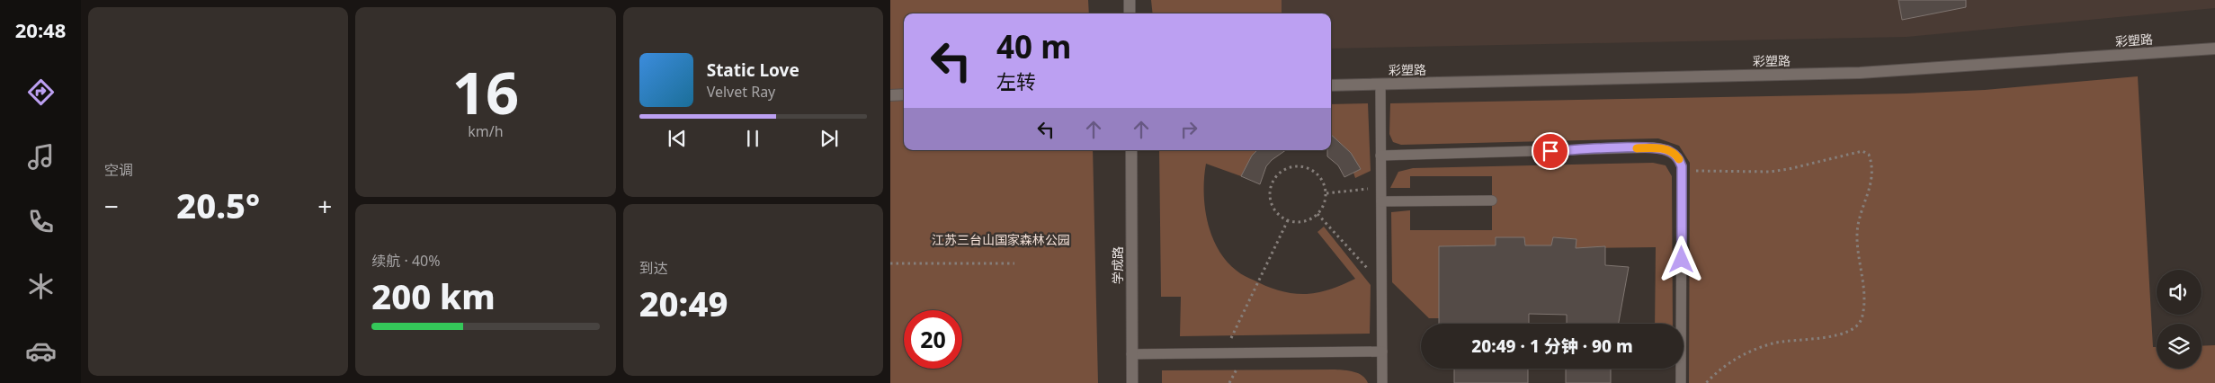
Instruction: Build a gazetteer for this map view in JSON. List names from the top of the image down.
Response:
{
  "streets": {
    "street": ["彩塑路", "学成路"]
  },
  "parks": ["江苏三台山国家森林公园"],
  "page": {
    "tabs": "20:48",
    "tile": [
      "空调",
      ["16", "km/h"],
      ["续航 · 40%", "200 km"],
      ["到达", "20:49"]
    ],
    "turn": ["40 m", "左转"],
    "song": ["Static Love", "Velvet Ray"],
    "heat": ["−", "20.5°", "+"],
    "limit": "20",
    "trip": "20:49 · 1 分钟 · 90 m"
  }
}
